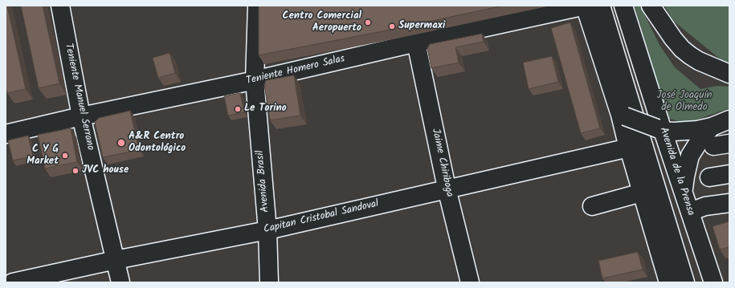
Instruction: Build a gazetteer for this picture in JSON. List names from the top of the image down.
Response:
{
  "streets": {
    "street": [
      "Teniente Homero Salas",
      "Teniente Manuel Serrano",
      "Jaime Chiriboga",
      "Avenida de la Prensa",
      "Avenida Brasil",
      "Capitan Cristobal Sandoval"
    ]
  },
  "crossings": [
    ["Teniente Homero Salas", "Teniente Manuel Serrano"],
    ["Teniente Homero Salas", "Jaime Chiriboga"],
    ["Teniente Homero Salas", "Avenida Brasil"],
    ["Teniente Manuel Serrano", "Capitan Cristobal Sandoval"],
    ["Jaime Chiriboga", "Capitan Cristobal Sandoval"],
    ["Avenida Brasil", "Capitan Cristobal Sandoval"]
  ],
  "parks": ["José Joaquín de Olmedo"],
  "places": [
    "Centro Comercial Aeropuerto",
    "Supermaxi",
    "Le Torino",
    "A&R Centro Odontológico",
    "C Y G Market",
    "JVC house"
  ]
}
